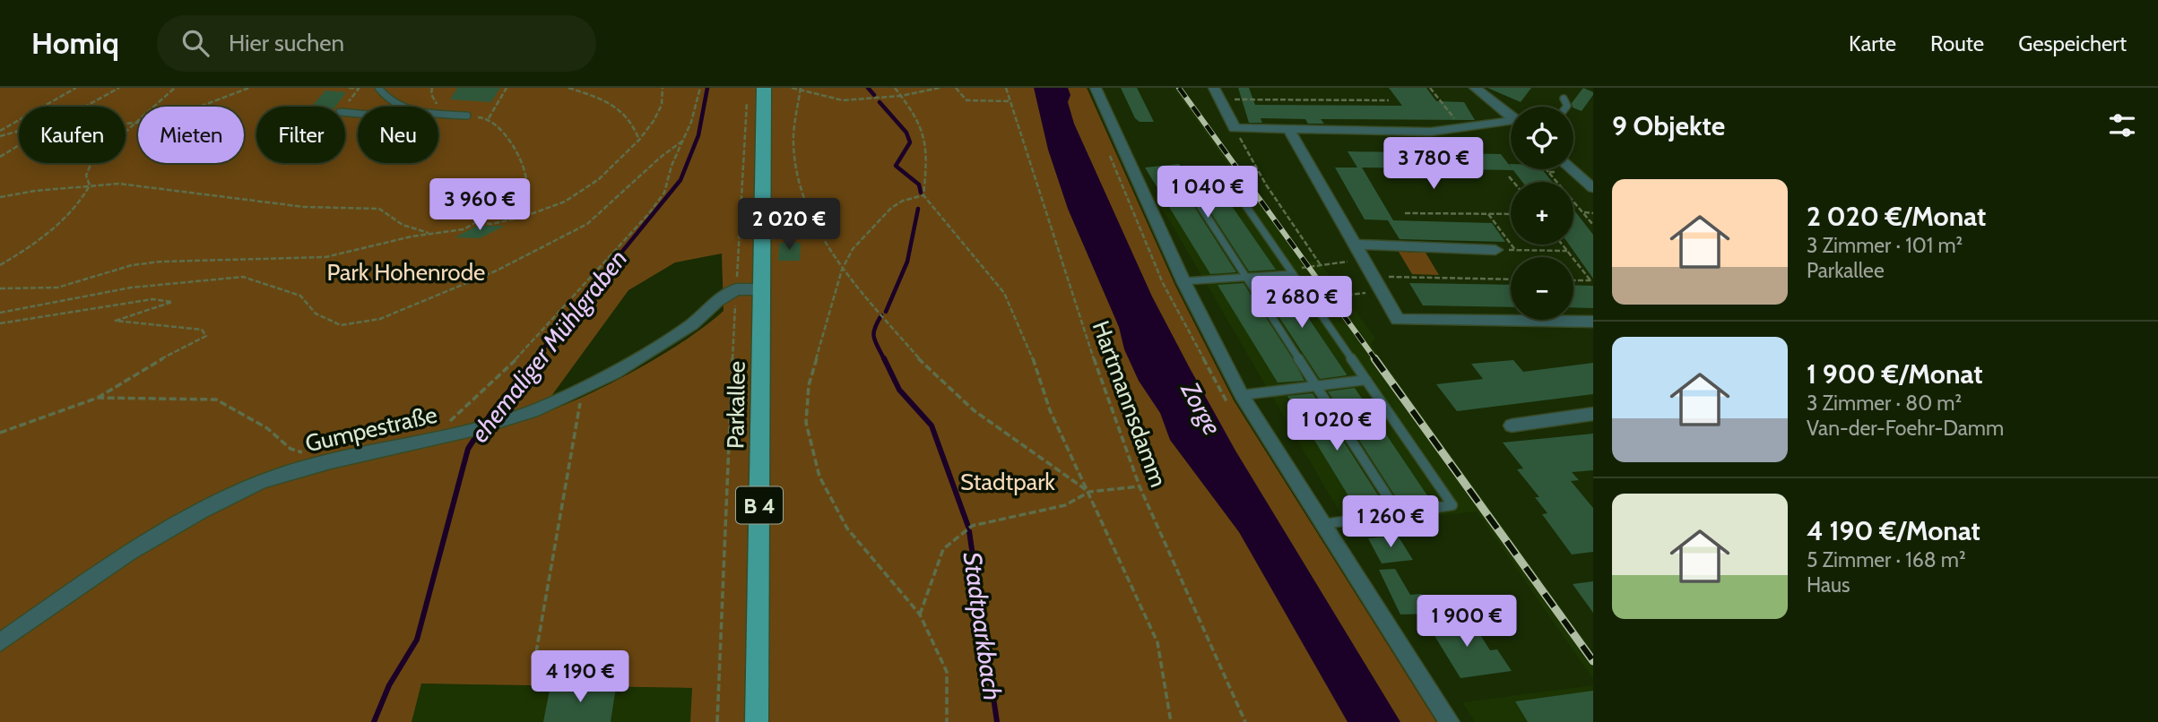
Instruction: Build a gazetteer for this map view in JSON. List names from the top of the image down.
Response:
{
  "streets": {
    "main road": ["Parkallee", "B 4"],
    "street": ["Gumpestraße"],
    "path": ["Hartmannsdamm"]
  },
  "water": ["ehemaliger Mühlgraben", "Zorge", "Stadtparkbach"],
  "parks": ["Park Hohenrode", "Stadtpark"],
  "page": {
    "header": "Homiq",
    "search": "Hier suchen",
    "nav": ["Karte", "Route", "Gespeichert"],
    "heading": "9 Objekte",
    "map_buttons": ["+", "−"],
    "chip": [
      "Kaufen",
      "Mieten",
      "Filter",
      "Neu"
    ],
    "price": [
      "3 780 €",
      "1 040 €",
      "3 960 €",
      "2 020 €",
      "2 680 €",
      "1 020 €",
      "1 260 €",
      "1 900 €",
      "4 190 €"
    ],
    "list": [
      {
        "name": "2 020 €/Monat",
        "note": "3 Zimmer · 101 m² · Parkallee"
      },
      {
        "name": "1 900 €/Monat",
        "note": "3 Zimmer · 80 m² · Van-der-Foehr-Damm"
      },
      {
        "name": "4 190 €/Monat",
        "note": "5 Zimmer · 168 m² · Haus"
      }
    ]
  }
}
